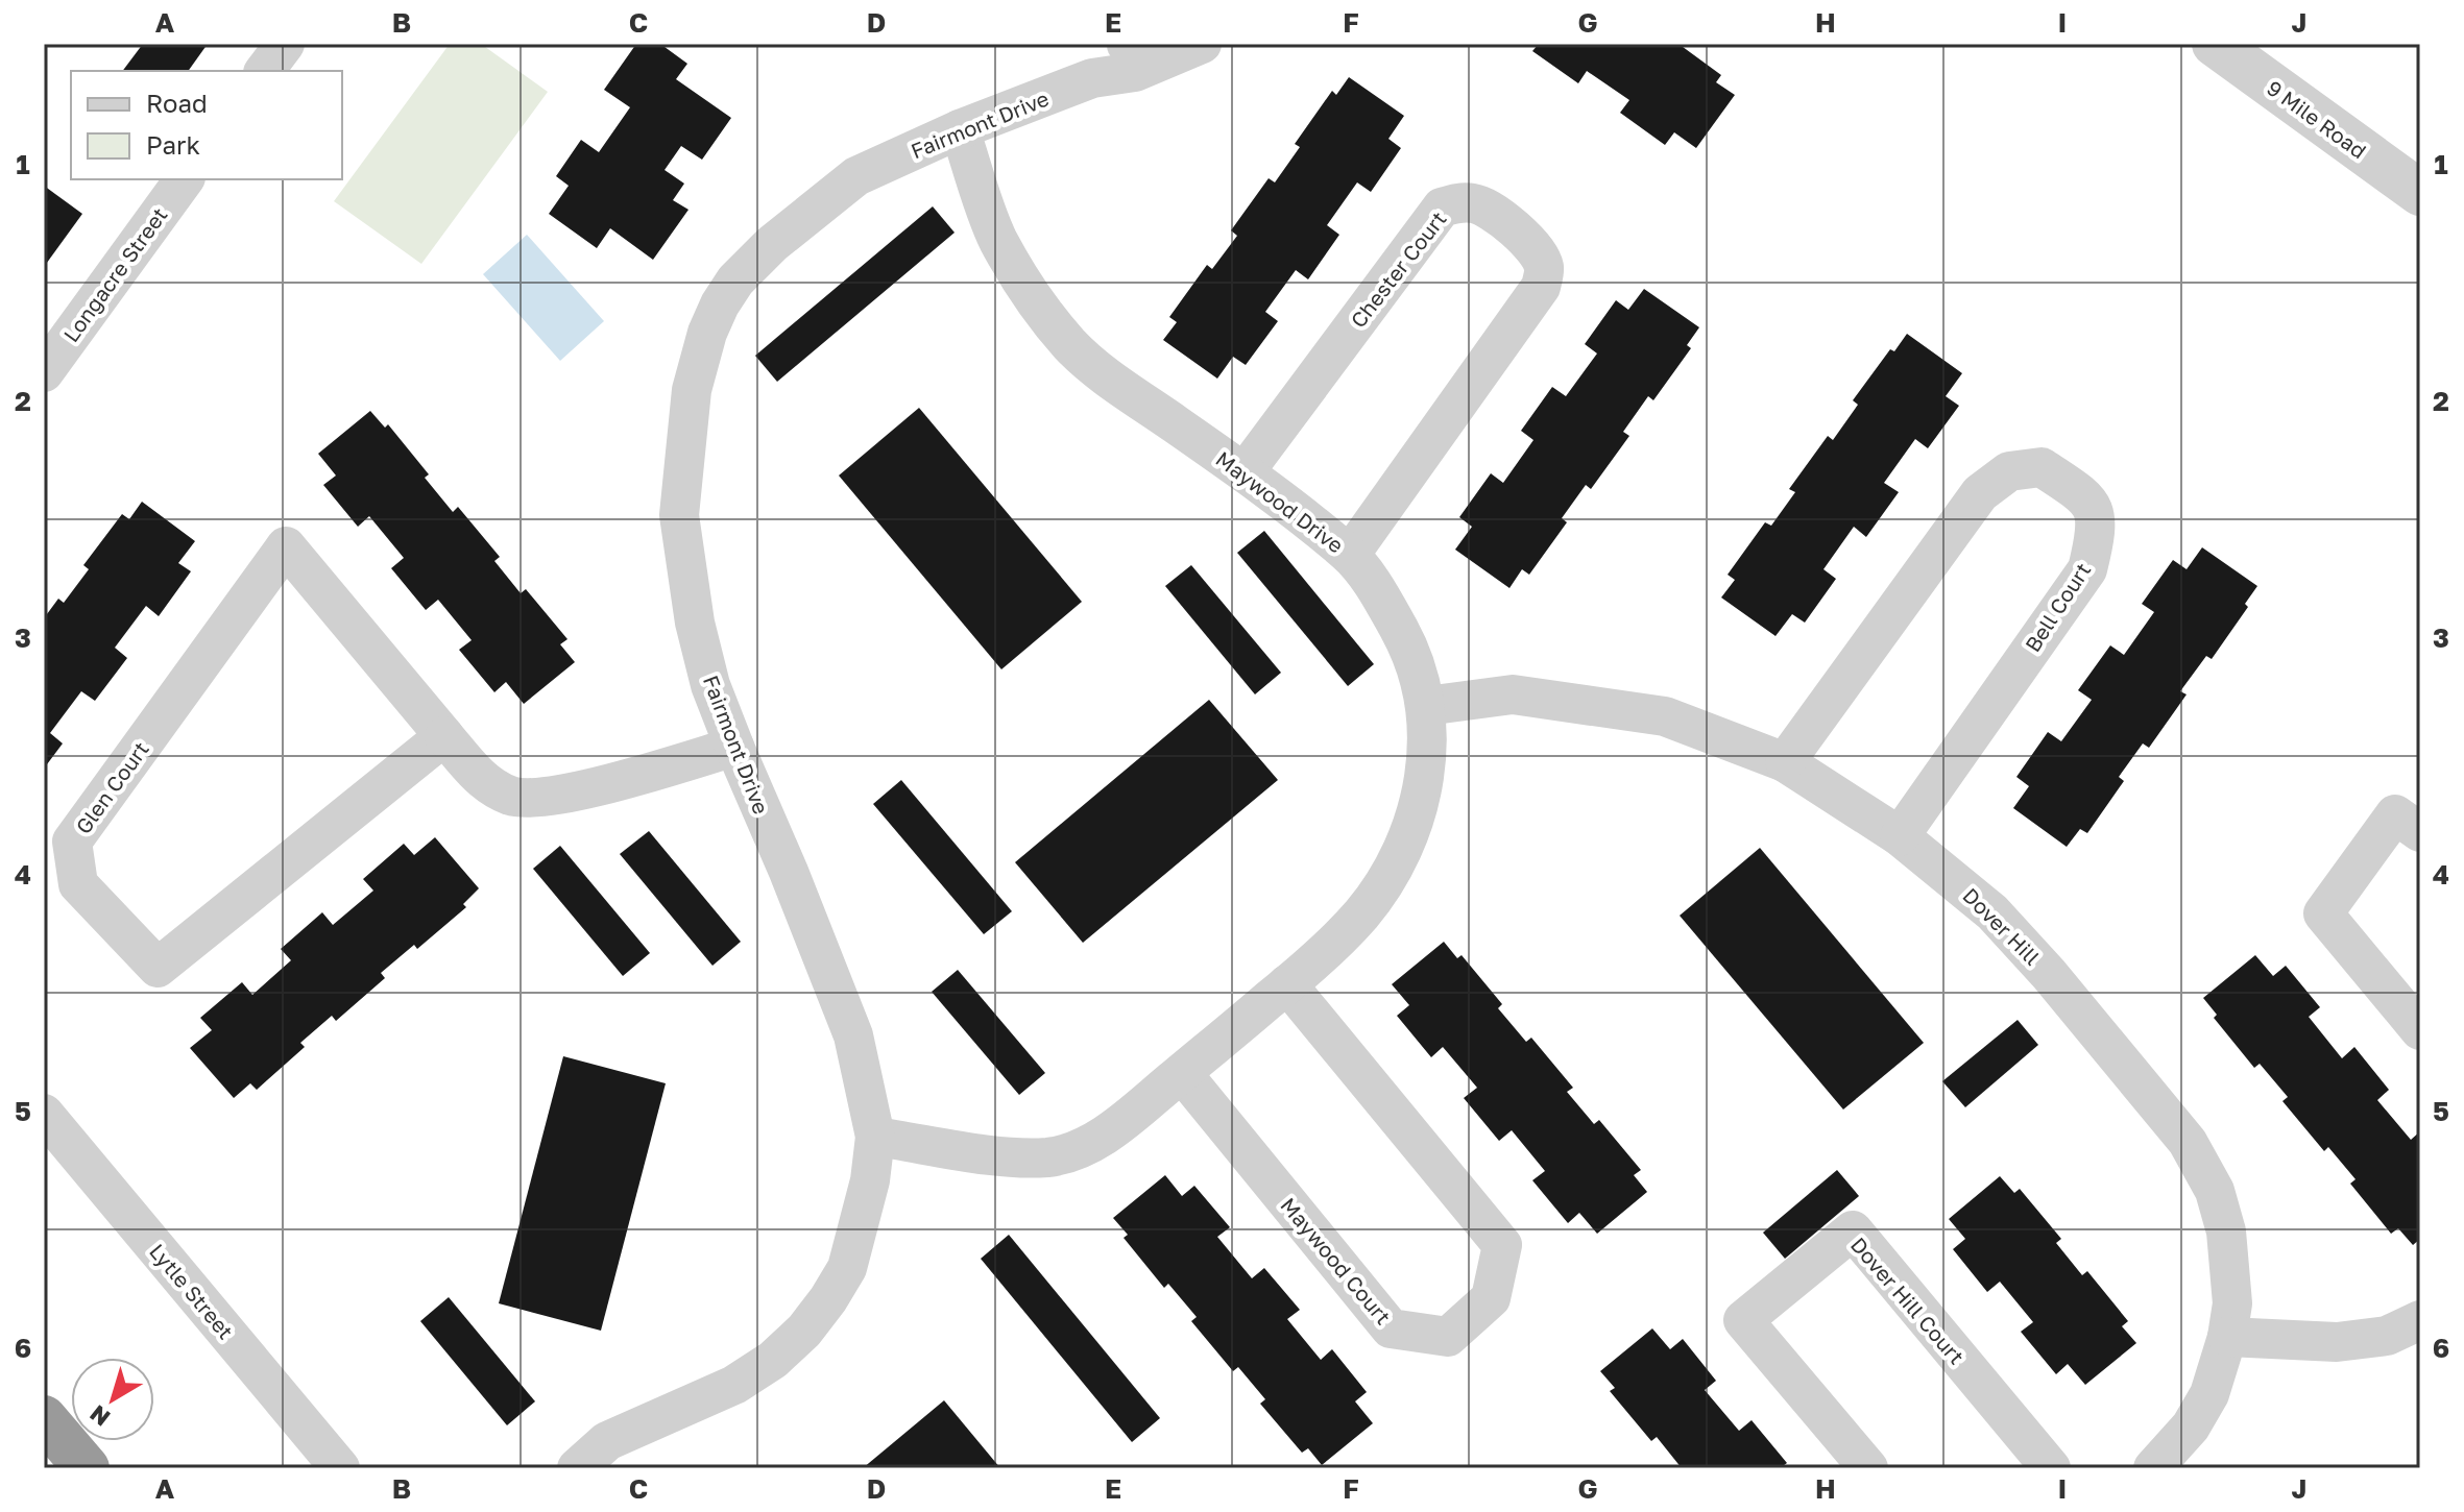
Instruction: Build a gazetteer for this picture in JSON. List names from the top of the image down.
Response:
{
  "streets": {
    "street": [
      "9 Mile Road",
      "Fairmont Drive",
      "Chester Court",
      "Longacre Street",
      "Maywood Drive",
      "Bell Court",
      "Glen Court",
      "Dover Hill",
      "Maywood Court",
      "Lytle Street",
      "Dover Hill Court"
    ]
  },
  "crossings": [
    ["Fairmont Drive", "Maywood Drive"],
    ["Fairmont Drive", "Glen Court"],
    ["Chester Court", "Maywood Drive"],
    ["Maywood Drive", "Dover Hill"],
    ["Maywood Drive", "Maywood Court"],
    ["Bell Court", "Dover Hill"]
  ],
  "legend": ["Road", "Park"],
  "north": "bottom left",
  "grid": {
    "columns": [
      "A",
      "B",
      "C",
      "D",
      "E",
      "F",
      "G",
      "H",
      "I",
      "J"
    ],
    "rows": [
      "1",
      "2",
      "3",
      "4",
      "5",
      "6"
    ]
  }
}
